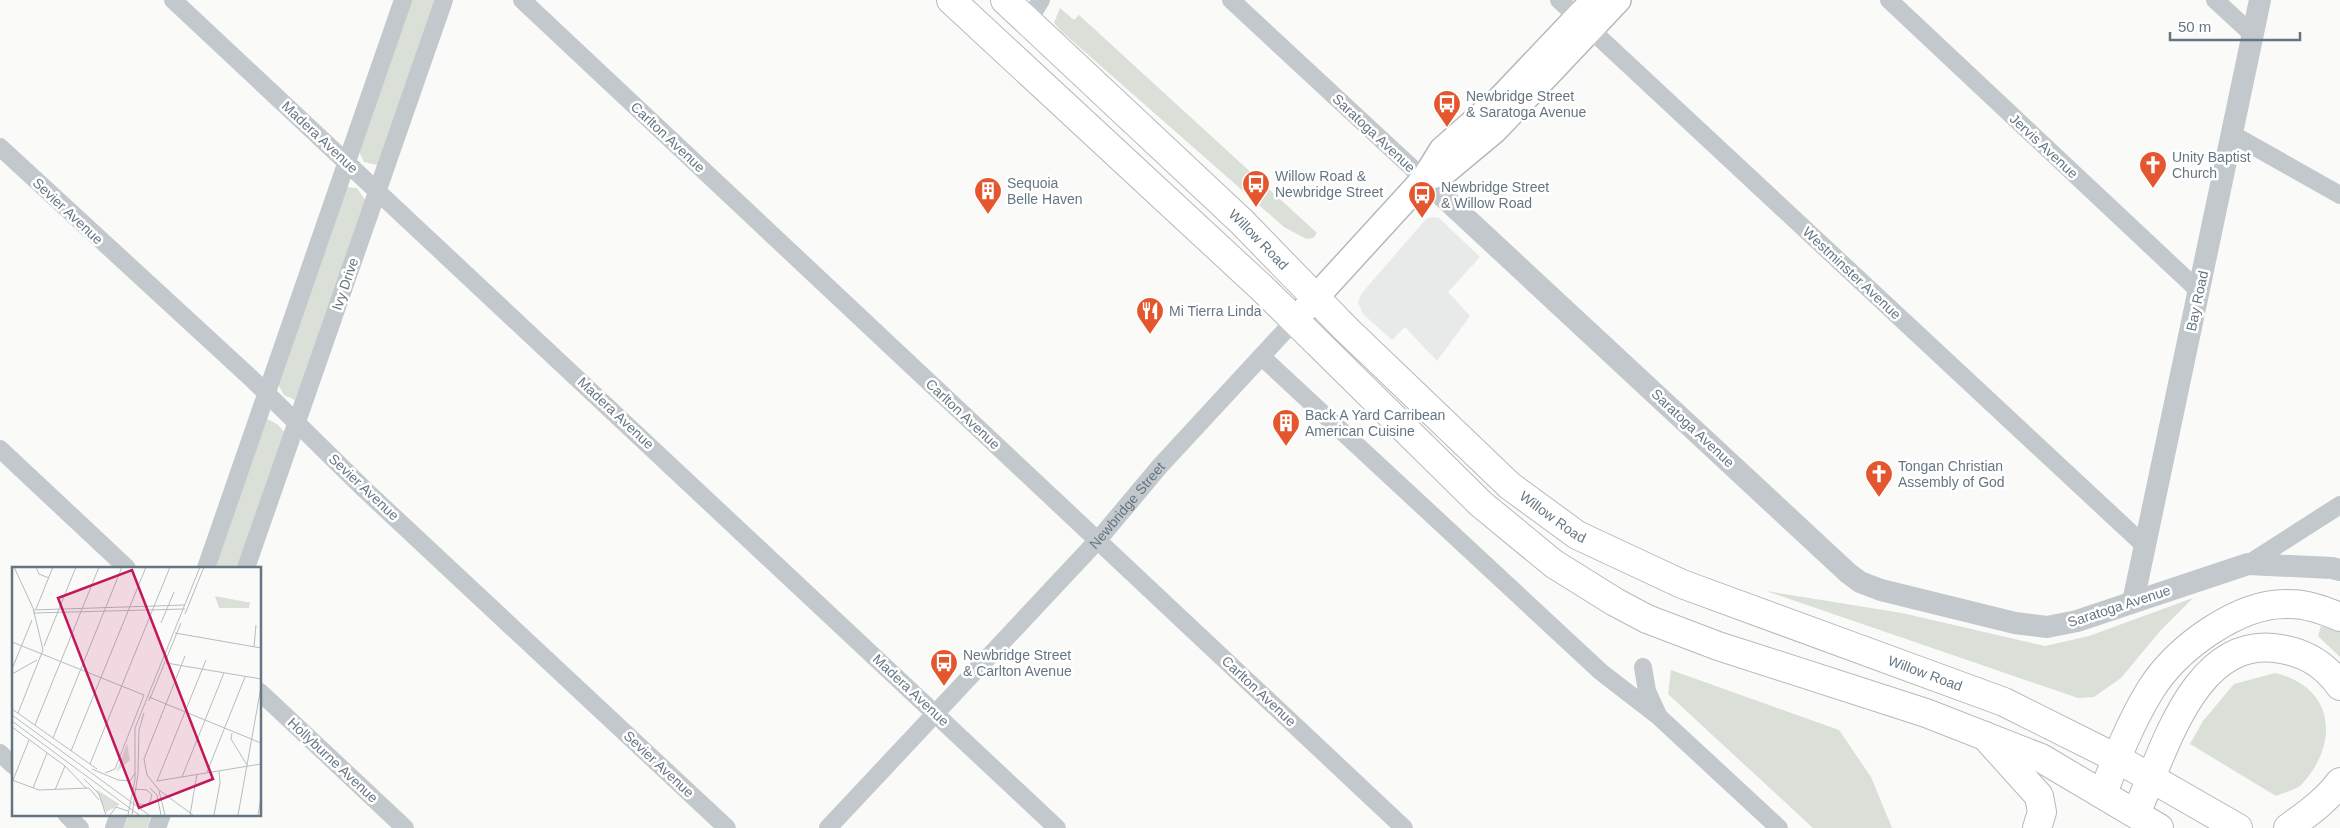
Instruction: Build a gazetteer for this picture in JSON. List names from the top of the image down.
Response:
{
  "streets": {
    "main road": ["Willow Road", "Newbridge Street"],
    "street": [
      "Saratoga Avenue",
      "Madera Avenue",
      "Carlton Avenue",
      "Jervis Avenue",
      "Sevier Avenue",
      "Westminster Avenue",
      "Ivy Drive",
      "Bay Road",
      "Hollyburne Avenue"
    ]
  },
  "crossings": [
    ["Saratoga Avenue", "Bay Road"],
    ["Saratoga Avenue", "Newbridge Street"],
    ["Madera Avenue", "Ivy Drive"],
    ["Madera Avenue", "Newbridge Street"],
    ["Carlton Avenue", "Newbridge Street"],
    ["Jervis Avenue", "Bay Road"],
    ["Sevier Avenue", "Ivy Drive"],
    ["Willow Road", "Newbridge Street"],
    ["Westminster Avenue", "Bay Road"],
    ["Westminster Avenue", "Newbridge Street"]
  ],
  "places": {
    "bus stop": [
      "Newbridge Street & Saratoga Avenue",
      "Willow Road & Newbridge Street",
      "Newbridge Street & Willow Road",
      "Newbridge Street & Carlton Avenue"
    ],
    "church": ["Unity Baptist Church", "Tongan Christian Assembly of God"],
    "building": ["Sequoia Belle Haven", "Back A Yard Carribean American Cuisine"],
    "restaurant": ["Mi Tierra Linda"]
  },
  "scale_bar": "50 m"
}
